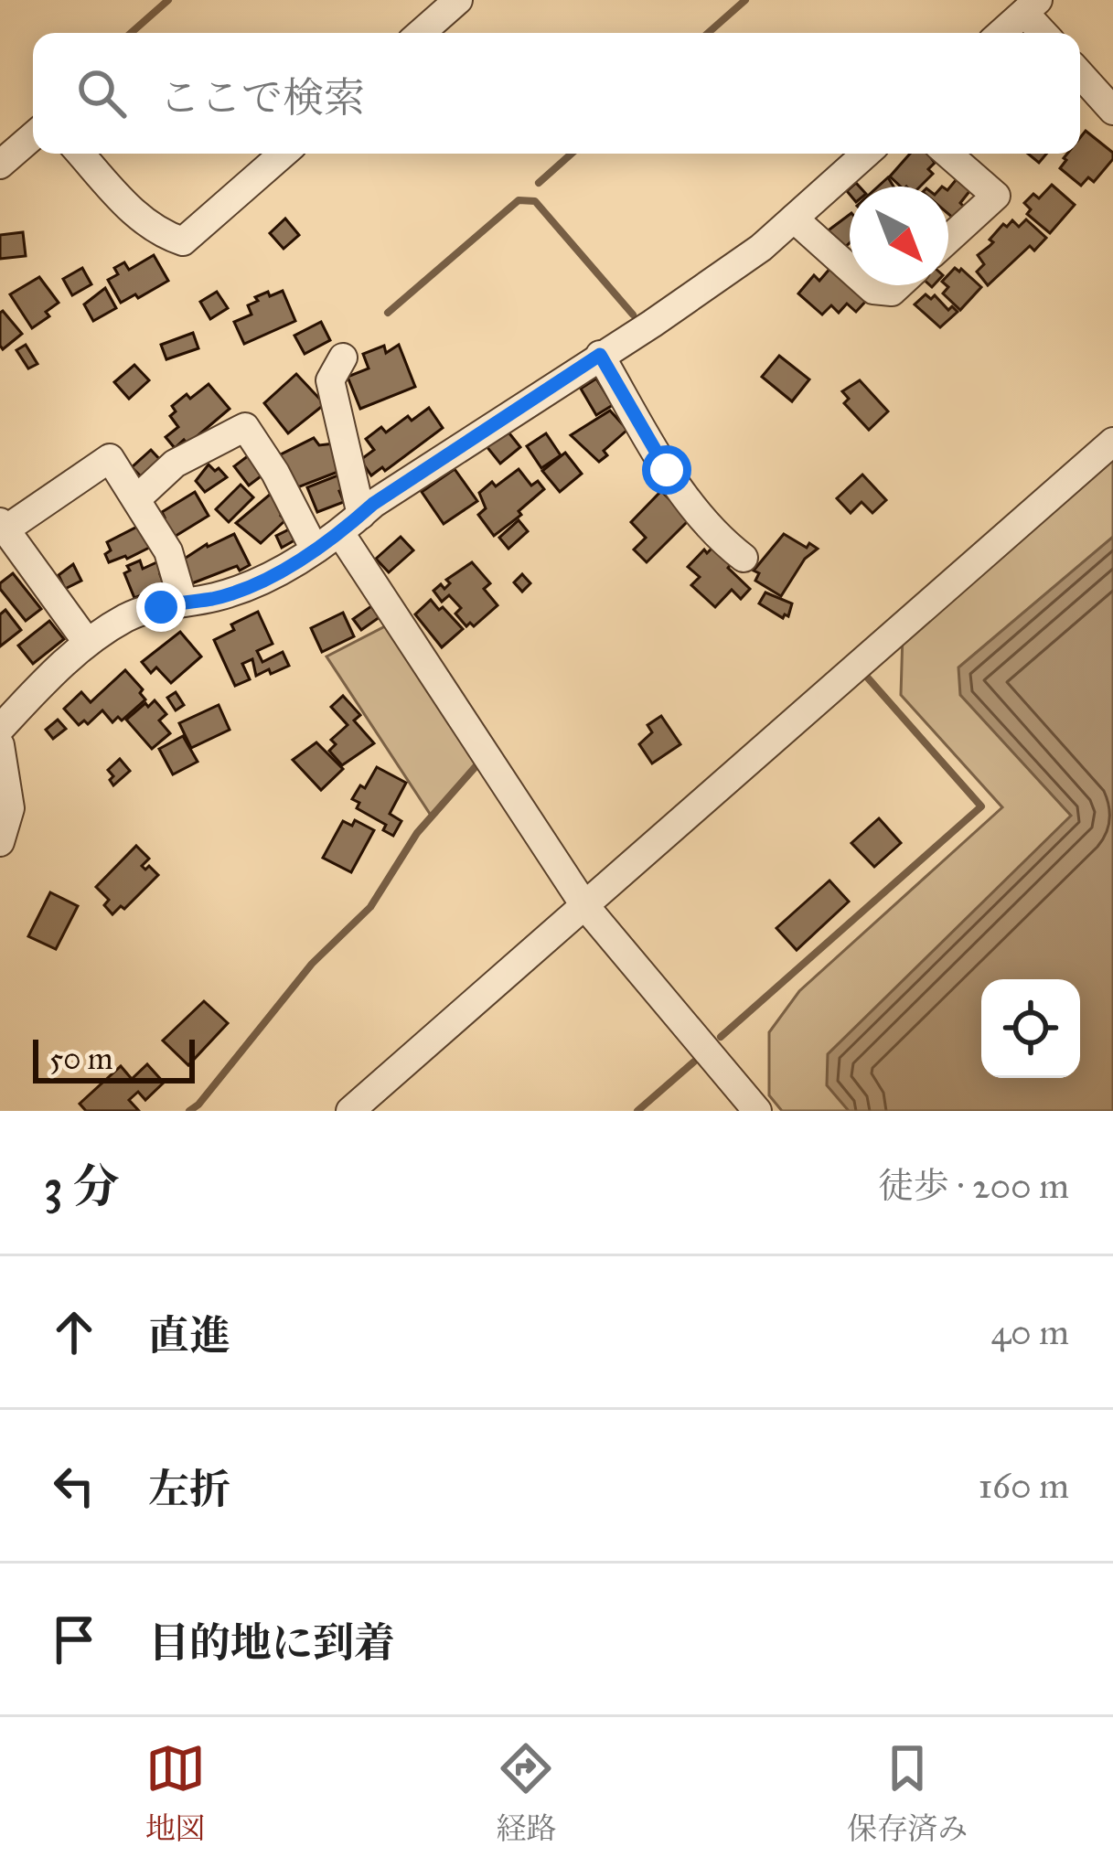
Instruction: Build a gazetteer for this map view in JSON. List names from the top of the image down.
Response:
{
  "scale_bar": "50 m",
  "north": "bottom right",
  "page": {
    "search": "ここで検索",
    "scale": "50 m",
    "heading": ["3 分", "徒歩 · 200 m"],
    "list": [
      ["直進", "40 m"],
      ["左折", "160 m"],
      "目的地に到着"
    ],
    "nav": ["地図", "経路", "保存済み"]
  }
}
